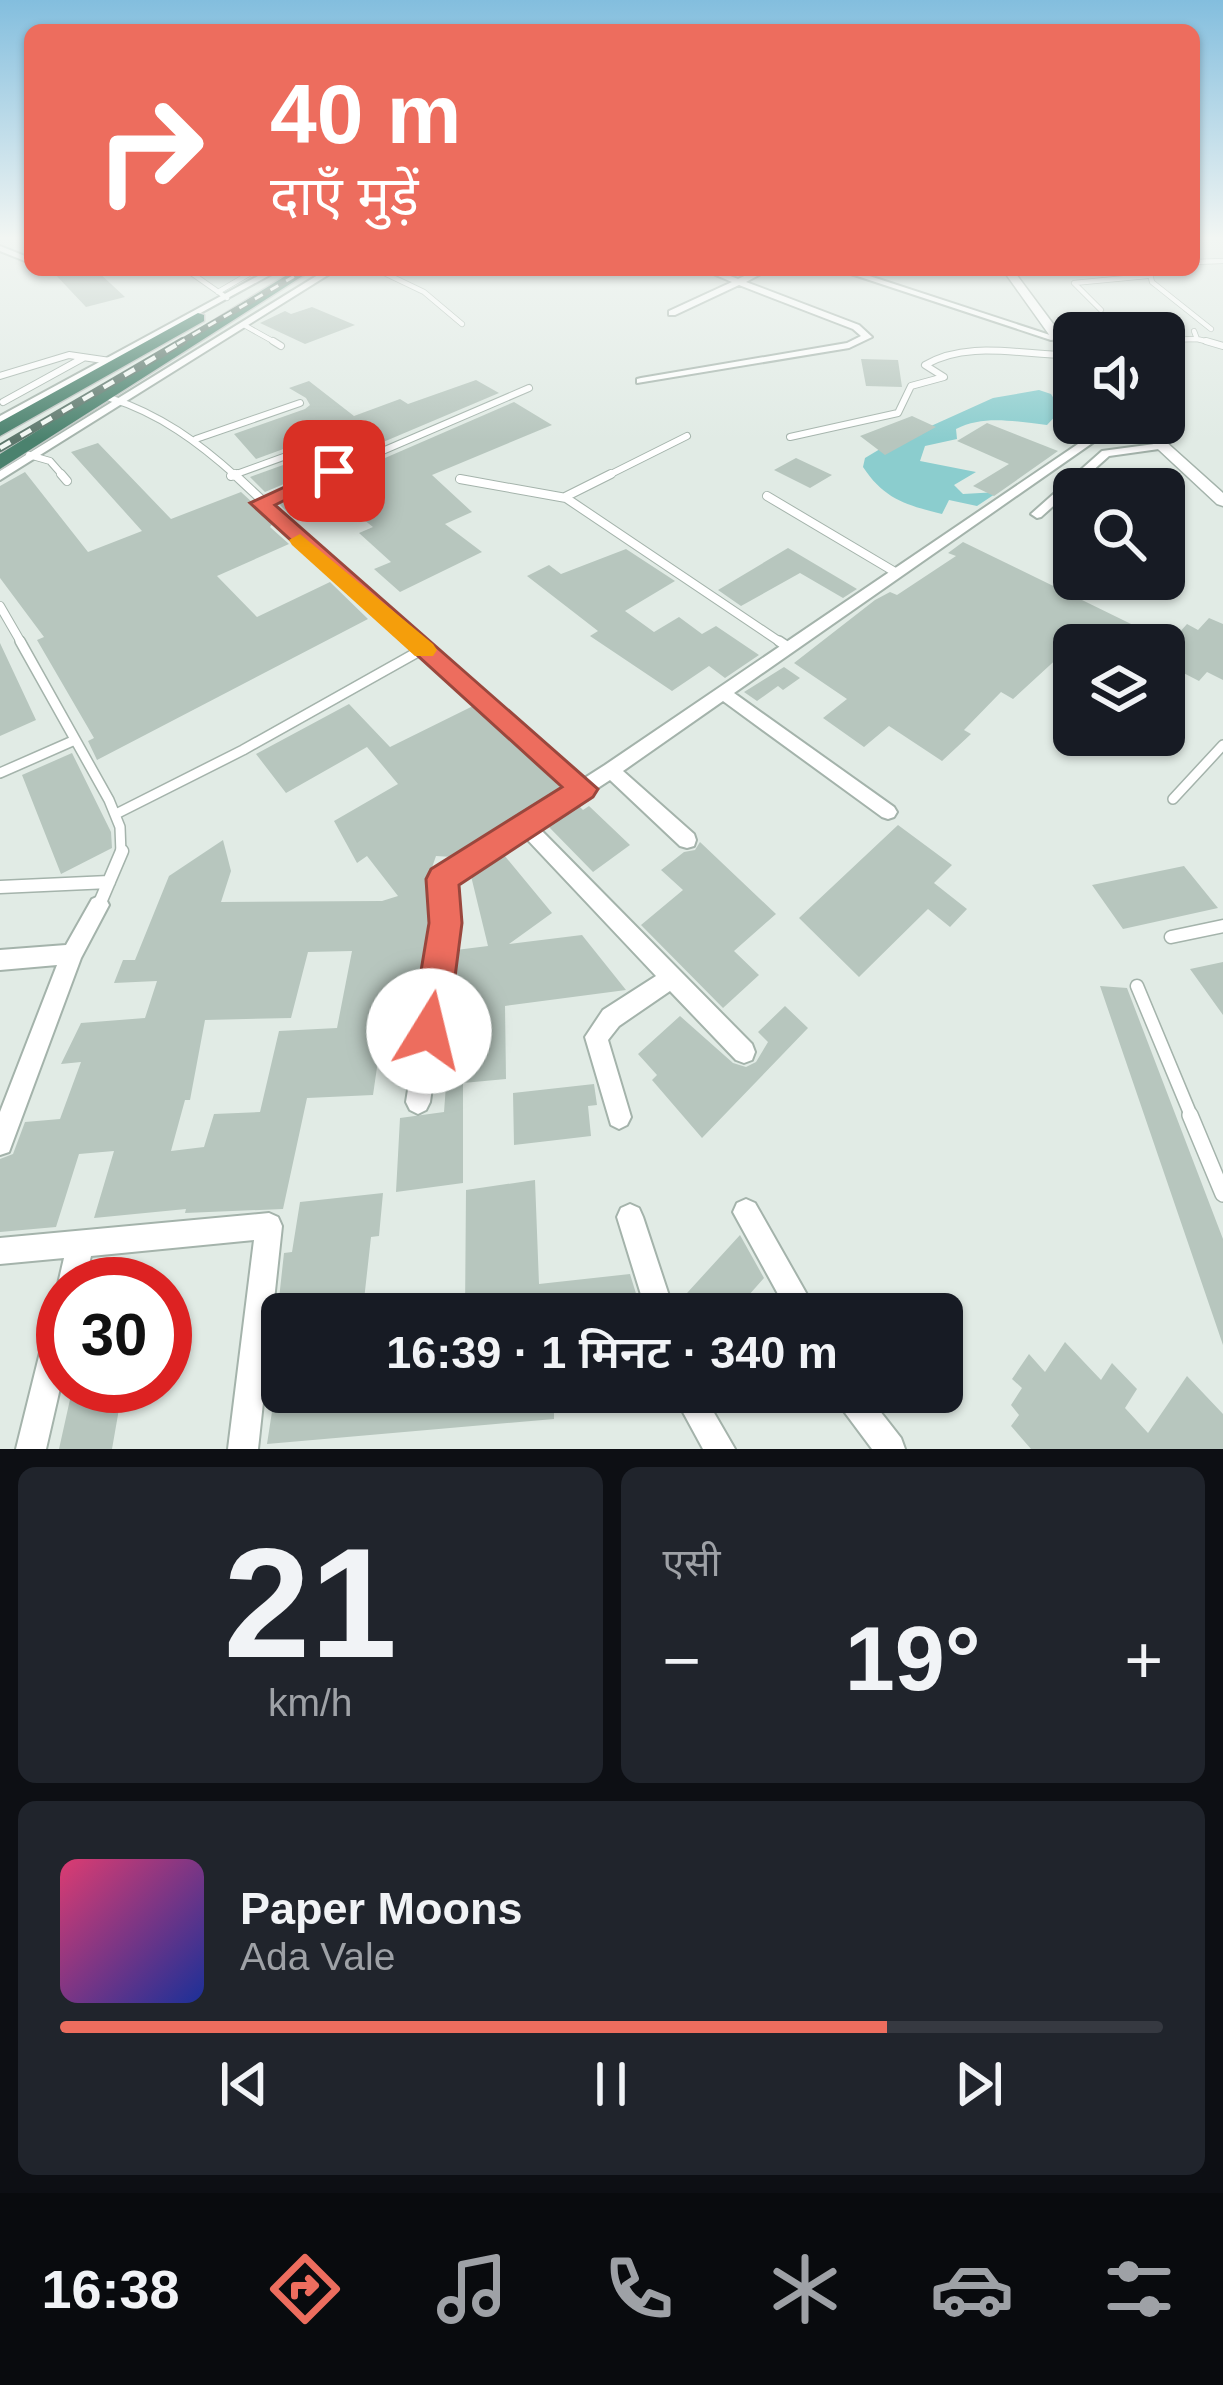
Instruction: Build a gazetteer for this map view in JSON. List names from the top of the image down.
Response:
{
  "page": {
    "turn": ["40 m", "दाएँ मुड़ें"],
    "limit": "30",
    "trip": "16:39 · 1 मिनट · 340 m",
    "tile": [
      ["21", "km/h"],
      "एसी"
    ],
    "heat": ["−", "19°", "+"],
    "song": ["Paper Moons", "Ada Vale"],
    "tabs": "16:38"
  }
}
